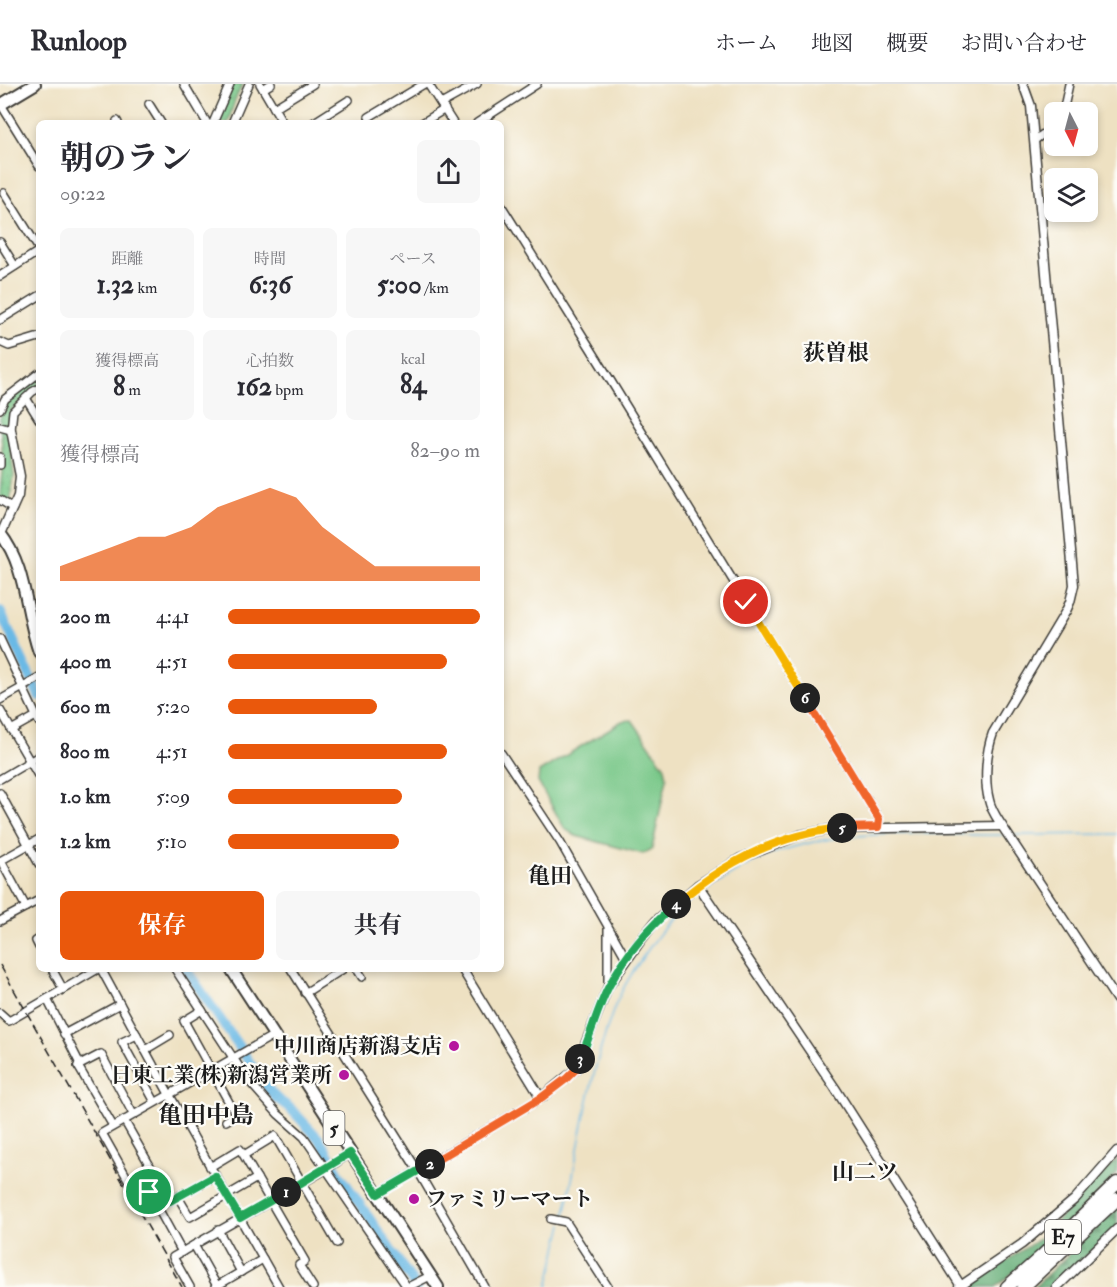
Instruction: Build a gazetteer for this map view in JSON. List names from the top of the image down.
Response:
{
  "streets": {
    "highway": ["E7"],
    "main road": ["5"]
  },
  "districts": [
    "荻曽根",
    "亀田",
    "亀田中島",
    "山二ツ"
  ],
  "places": ["中川商店新潟支店", "日東工業(株)新潟営業所", "ファミリーマート"],
  "north": "bottom",
  "page": {
    "header": "Runloop",
    "nav": [
      "ホーム",
      "地図",
      "概要",
      "お問い合わせ"
    ],
    "heading": ["朝のラン", "09:22"],
    "stats": [
      ["距離", "1.32 km"],
      ["時間", "6:36"],
      ["ペース", "5:00 /km"],
      ["獲得標高", "8 m"],
      ["心拍数", "162 bpm"],
      ["kcal", "84"]
    ],
    "chart": ["獲得標高", "82–90 m"],
    "list": [
      {
        "name": "200 m",
        "note": "4:41"
      },
      {
        "name": "400 m",
        "note": "4:51"
      },
      {
        "name": "600 m",
        "note": "5:20"
      },
      {
        "name": "800 m",
        "note": "4:51"
      },
      {
        "name": "1.0 km",
        "note": "5:09"
      },
      {
        "name": "1.2 km",
        "note": "5:10"
      }
    ],
    "pins": [
      "6",
      "5",
      "4",
      "3",
      "2",
      "1"
    ],
    "buttons": ["保存", "共有"]
  }
}
